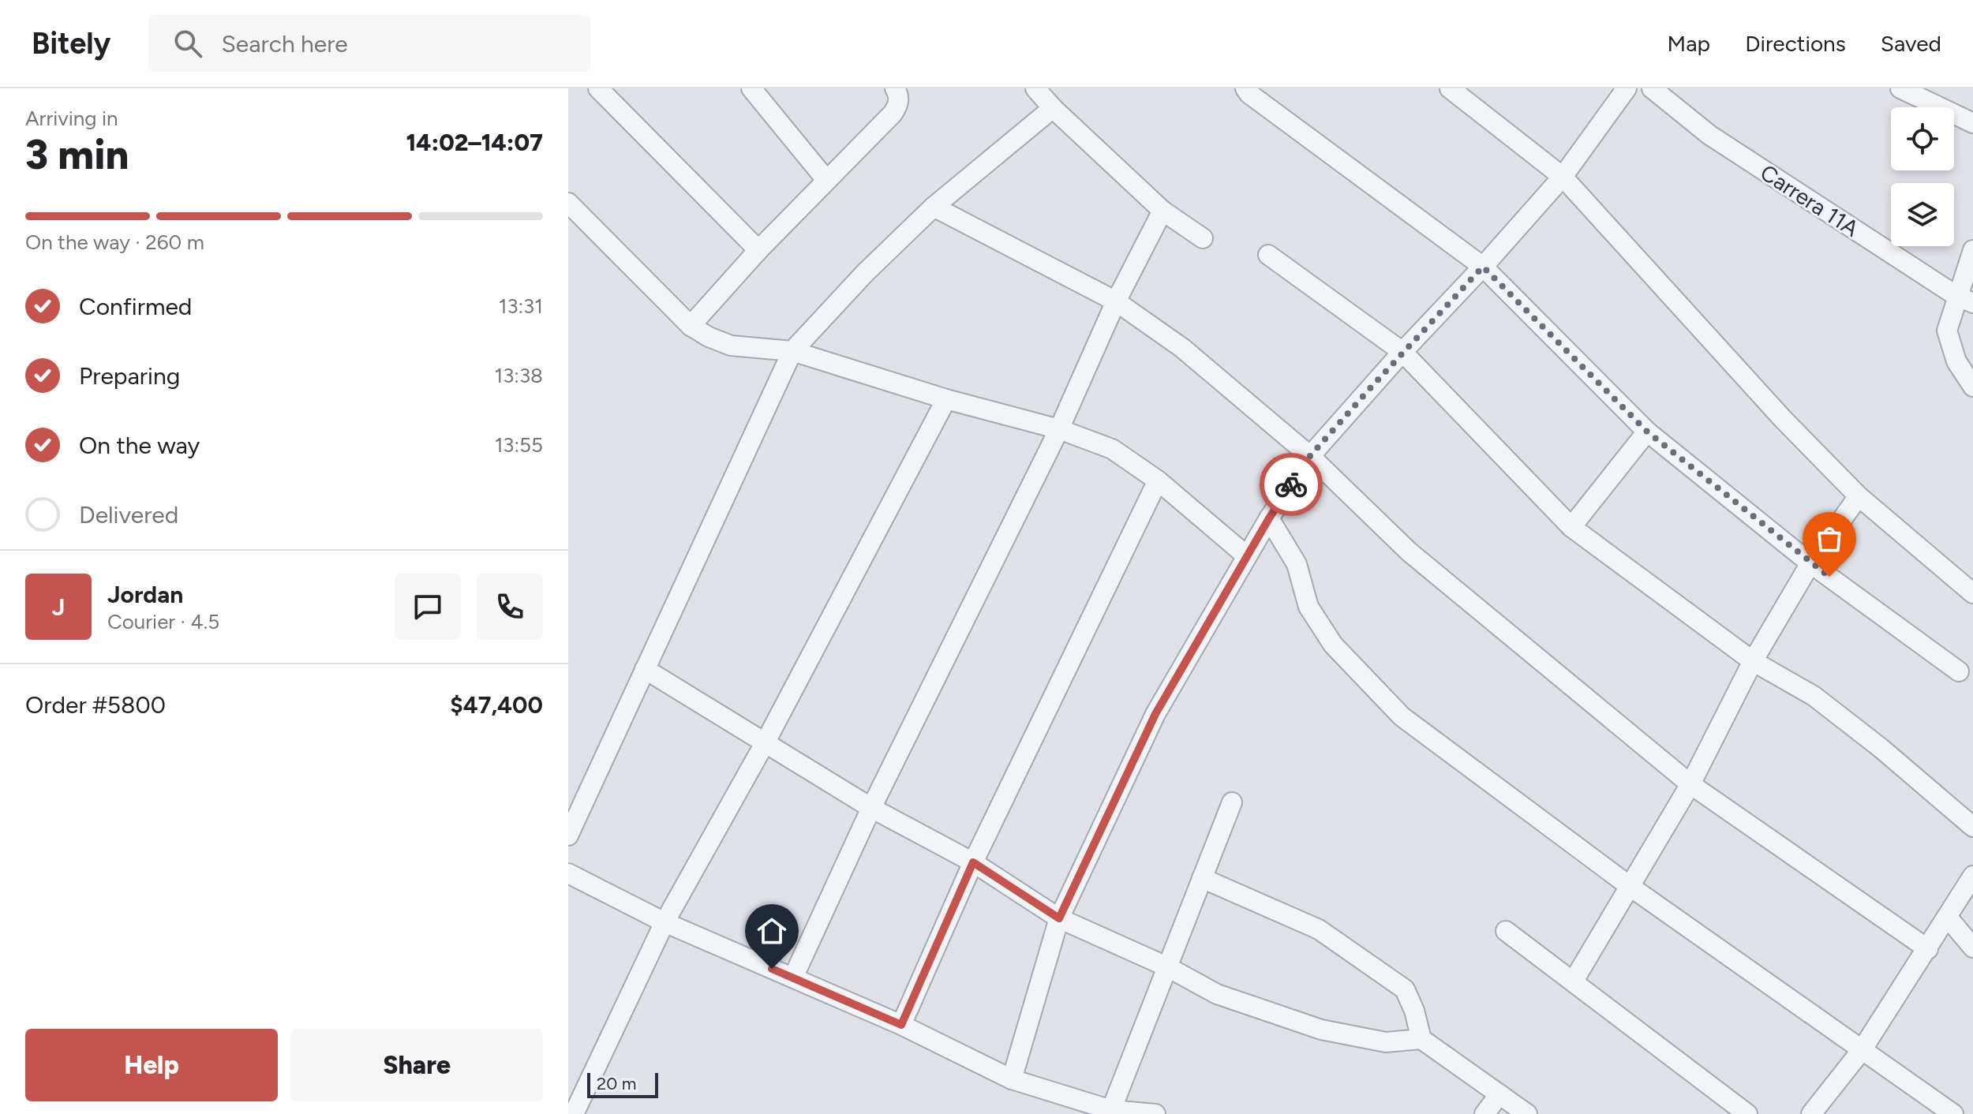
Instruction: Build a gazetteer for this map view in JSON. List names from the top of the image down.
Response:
{
  "streets": {
    "street": ["Carrera 11A"]
  },
  "scale_bar": "20 m",
  "page": {
    "header": "Bitely",
    "search": "Search here",
    "nav": ["Map", "Directions", "Saved"],
    "heading": ["3 min", "Arriving in", "14:02–14:07"],
    "panel": [
      "Jordan",
      "Courier · 4.5",
      "Order #5800",
      "$47,400"
    ],
    "bar": "On the way · 260 m",
    "list": [
      ["Confirmed", "13:31"],
      ["Preparing", "13:38"],
      ["On the way", "13:55"],
      "Delivered"
    ],
    "round": "J",
    "buttons": ["Help", "Share"],
    "scale": "20 m"
  }
}
